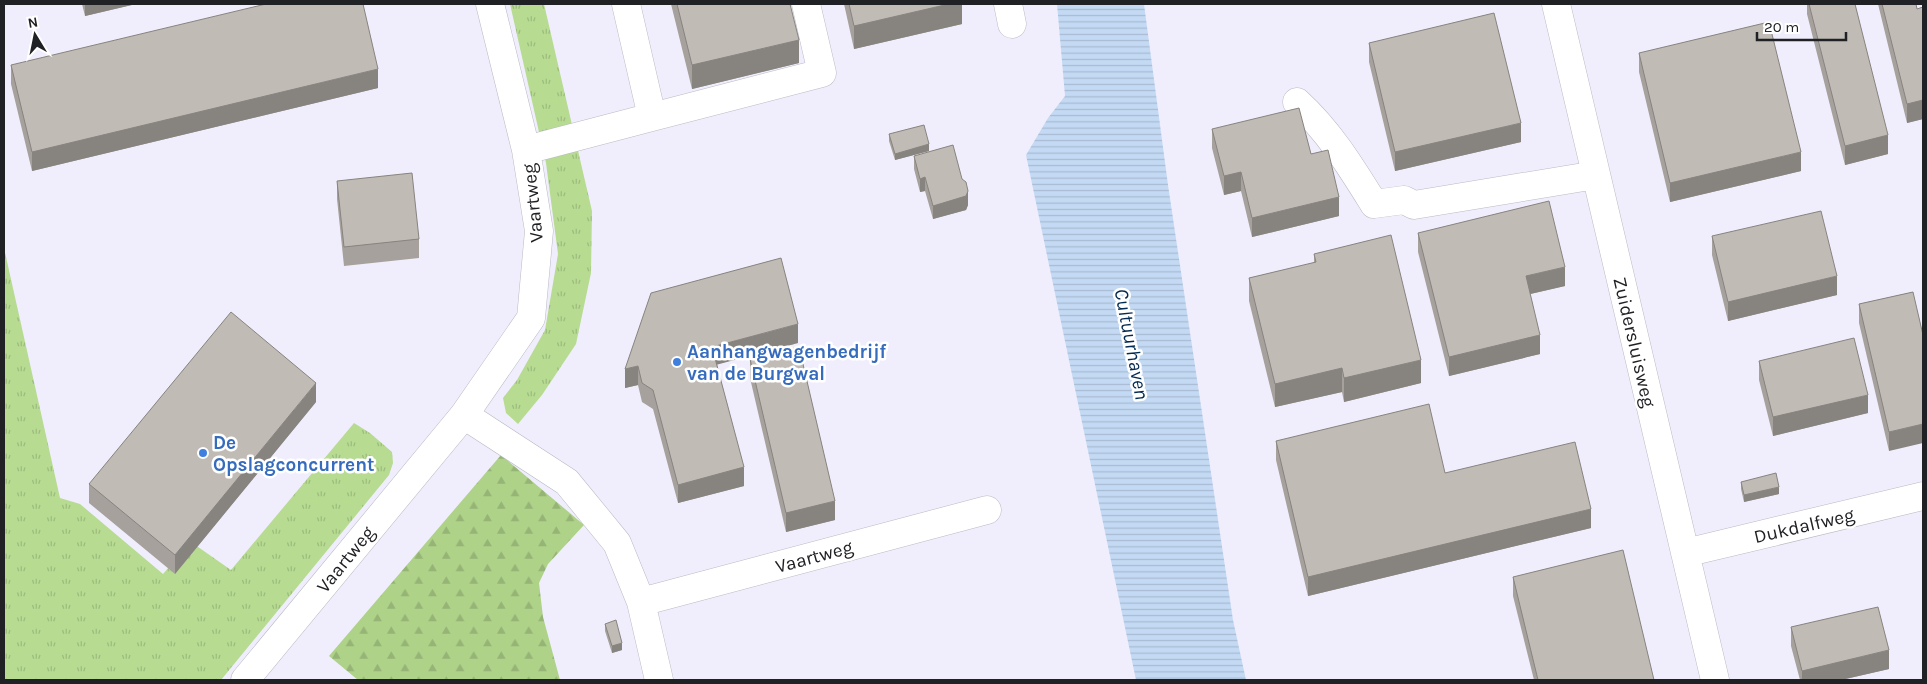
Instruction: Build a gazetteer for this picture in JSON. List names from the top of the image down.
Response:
{
  "streets": {
    "street": ["Vaartweg", "Zuidersluisweg", "Dukdalfweg"]
  },
  "crossings": [
    ["Zuidersluisweg", "Dukdalfweg"]
  ],
  "water": ["Cultuurhaven"],
  "places": ["Aanhangwagenbedrijf van de Burgwal", "De Opslagconcurrent"],
  "scale_bar": "20 m",
  "north": "top"
}
